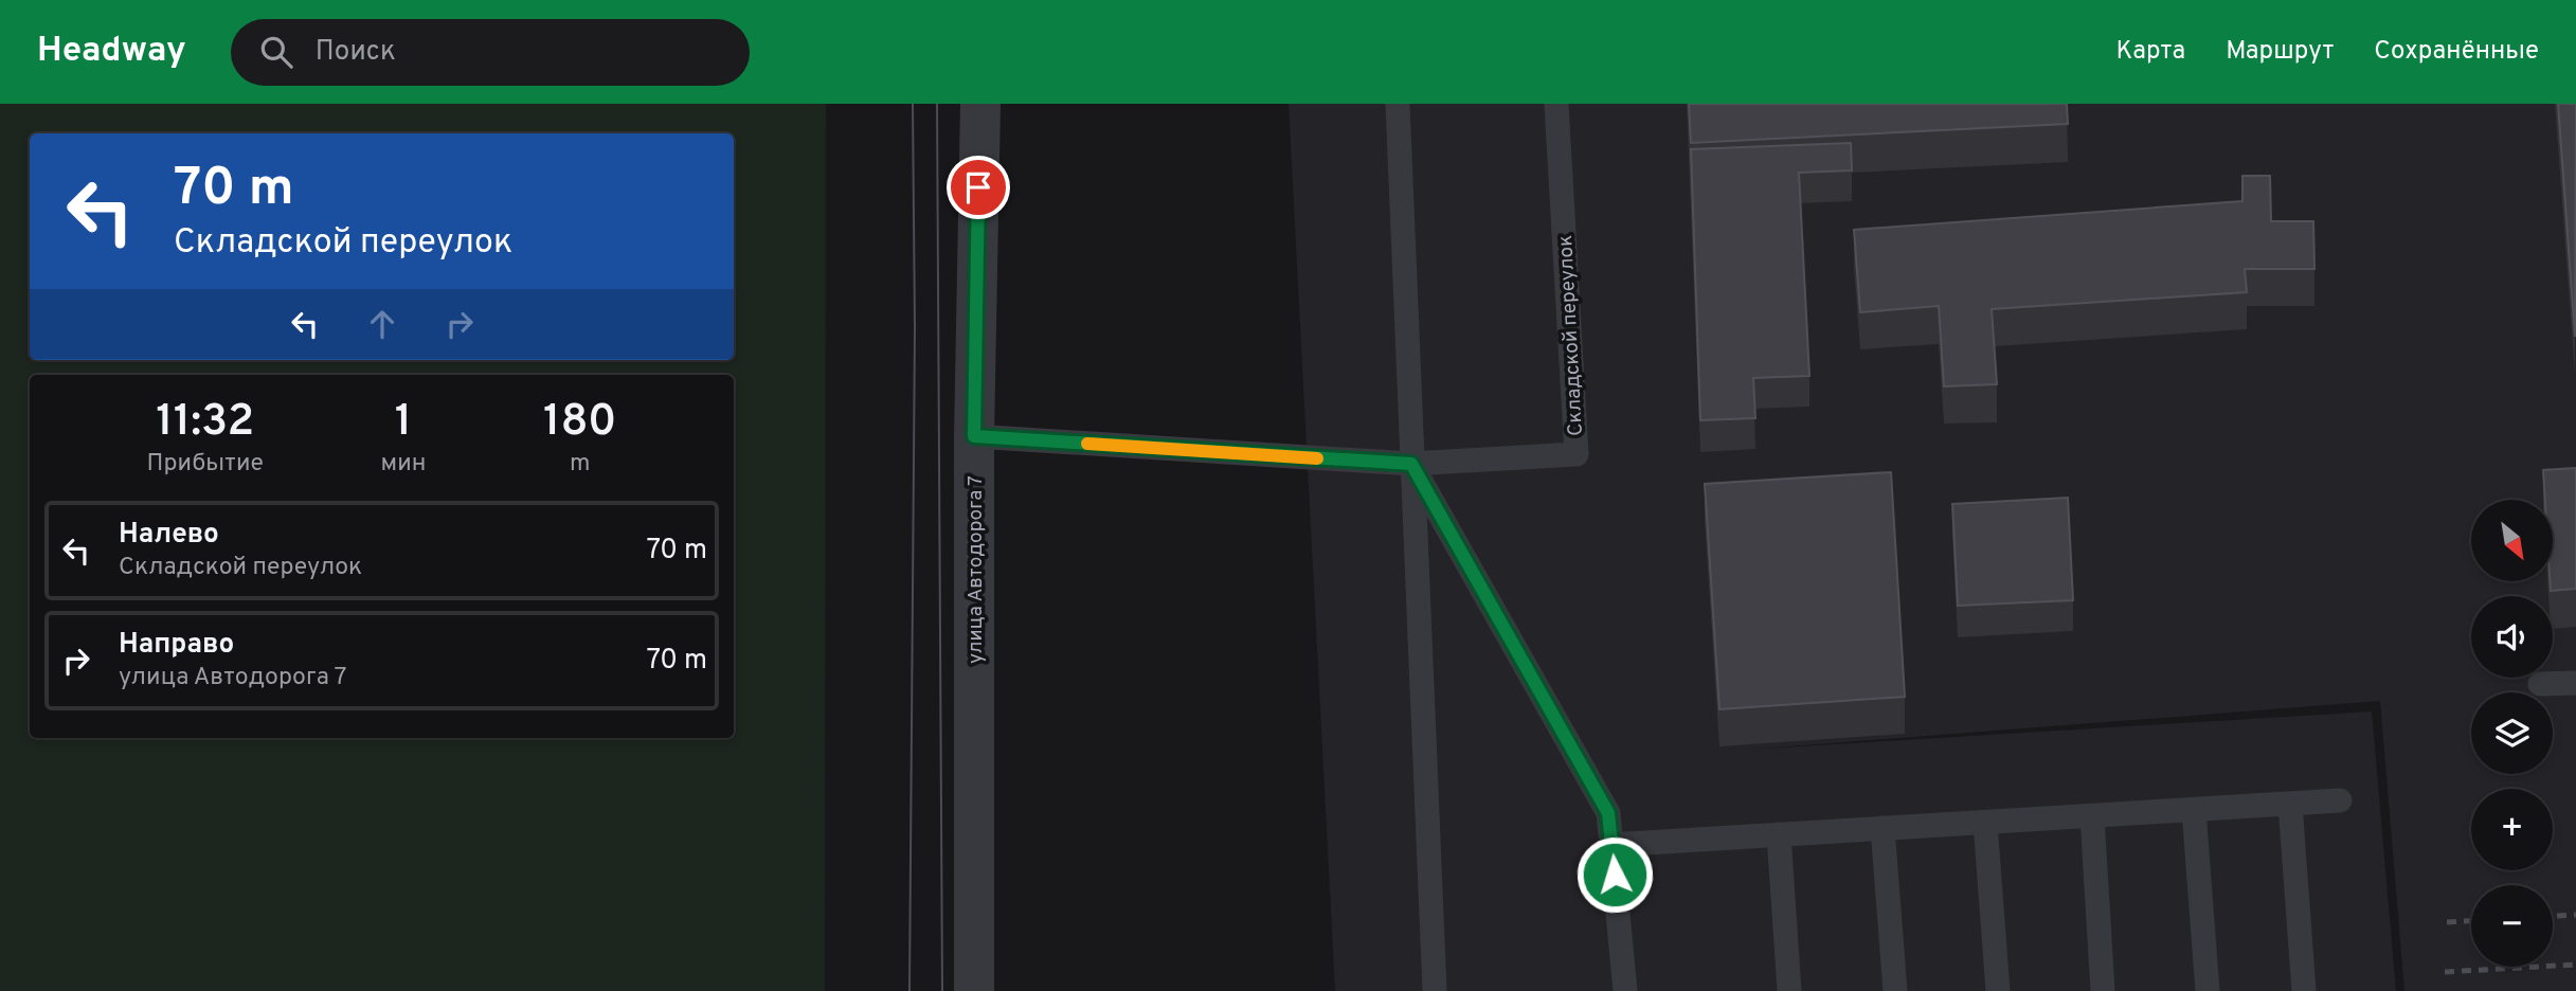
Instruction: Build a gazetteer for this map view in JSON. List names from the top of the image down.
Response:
{
  "streets": {
    "street": ["улица Автодорога 7"],
    "lane": ["Складской переулок"]
  },
  "crossings": [
    ["Складской переулок", "улица Автодорога 7"]
  ],
  "north": "bottom right",
  "page": {
    "header": "Headway",
    "search": "Поиск",
    "nav": ["Карта", "Маршрут", "Сохранённые"],
    "turn": ["70 m", "Складской переулок"],
    "eta": [
      "11:32",
      "Прибытие",
      "1",
      "мин",
      "180",
      "m"
    ],
    "map_buttons": ["+", "−"],
    "list": [
      {
        "name": "Налево",
        "note": "Складской переулок",
        "value": "70 m"
      },
      {
        "name": "Направо",
        "note": "улица Автодорога 7",
        "value": "70 m"
      }
    ]
  }
}
